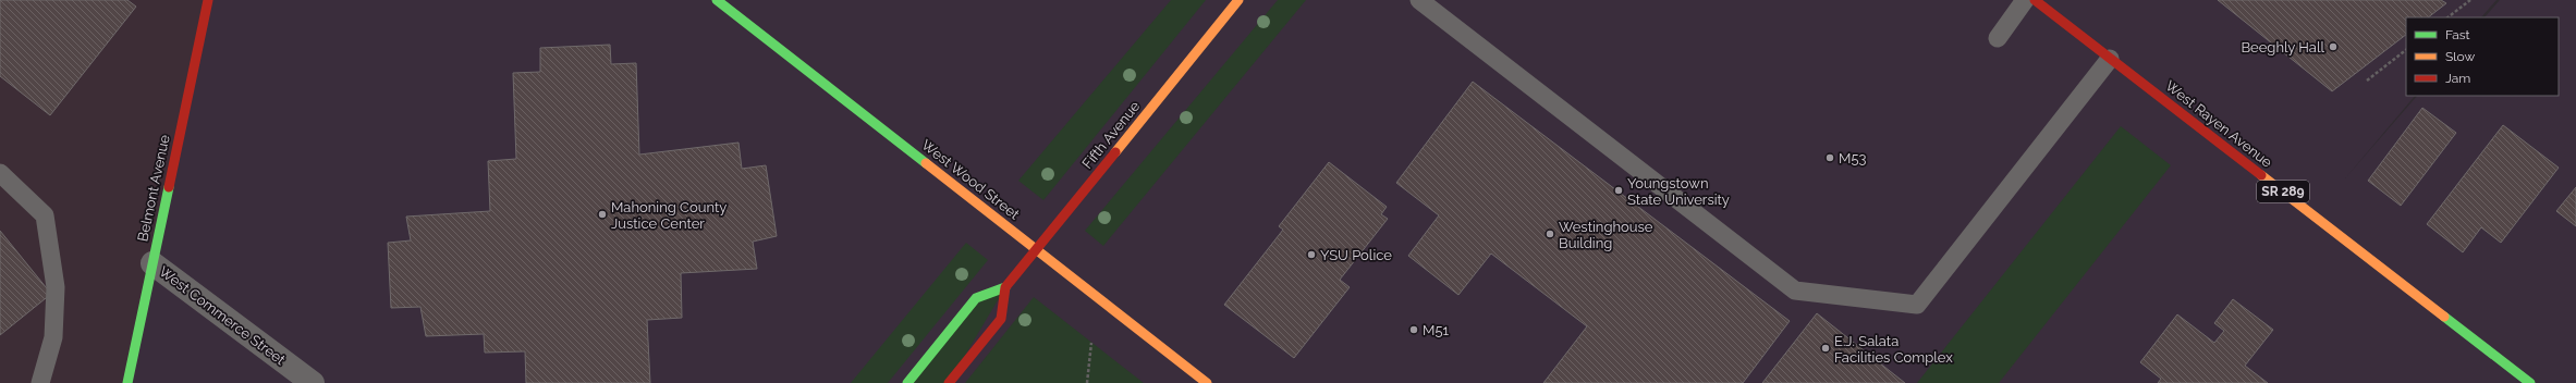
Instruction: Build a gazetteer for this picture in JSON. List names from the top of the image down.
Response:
{
  "streets": {
    "main road": [
      "West Rayen Avenue",
      "Fifth Avenue",
      "West Wood Street",
      "Belmont Avenue",
      "SR 289"
    ],
    "street": ["West Commerce Street"]
  },
  "crossings": [
    ["Fifth Avenue", "West Wood Street"],
    ["Belmont Avenue", "West Commerce Street"]
  ],
  "places": [
    "Beeghly Hall",
    "M53",
    "Youngstown State University",
    "Mahoning County Justice Center",
    "Westinghouse Building",
    "YSU Police",
    "M51",
    "E.J. Salata Facilities Complex"
  ],
  "legend": ["Fast", "Slow", "Jam"]
}
